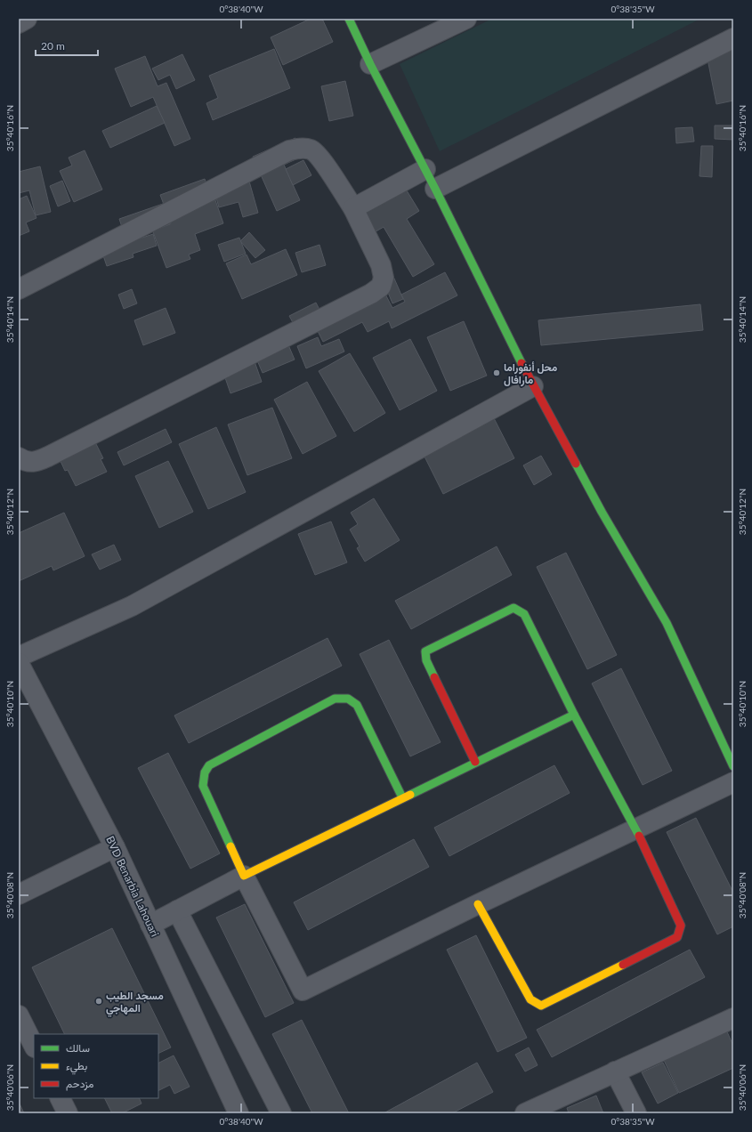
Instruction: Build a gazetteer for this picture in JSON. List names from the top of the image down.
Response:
{
  "streets": {
    "street": ["BVD Benarbia Lahouari"]
  },
  "places": ["محل أنفوراما مارافال", "مسجد الطيب المهاجي"],
  "legend": ["سالك", "بطيء", "مزدحم"],
  "scale_bar": "20 m",
  "coordinates": [
    "0°38'40\"W",
    "0°38'35\"W",
    "35°40'16\"N",
    "35°40'14\"N",
    "35°40'12\"N",
    "35°40'10\"N",
    "35°40'08\"N",
    "35°40'06\"N"
  ]
}
